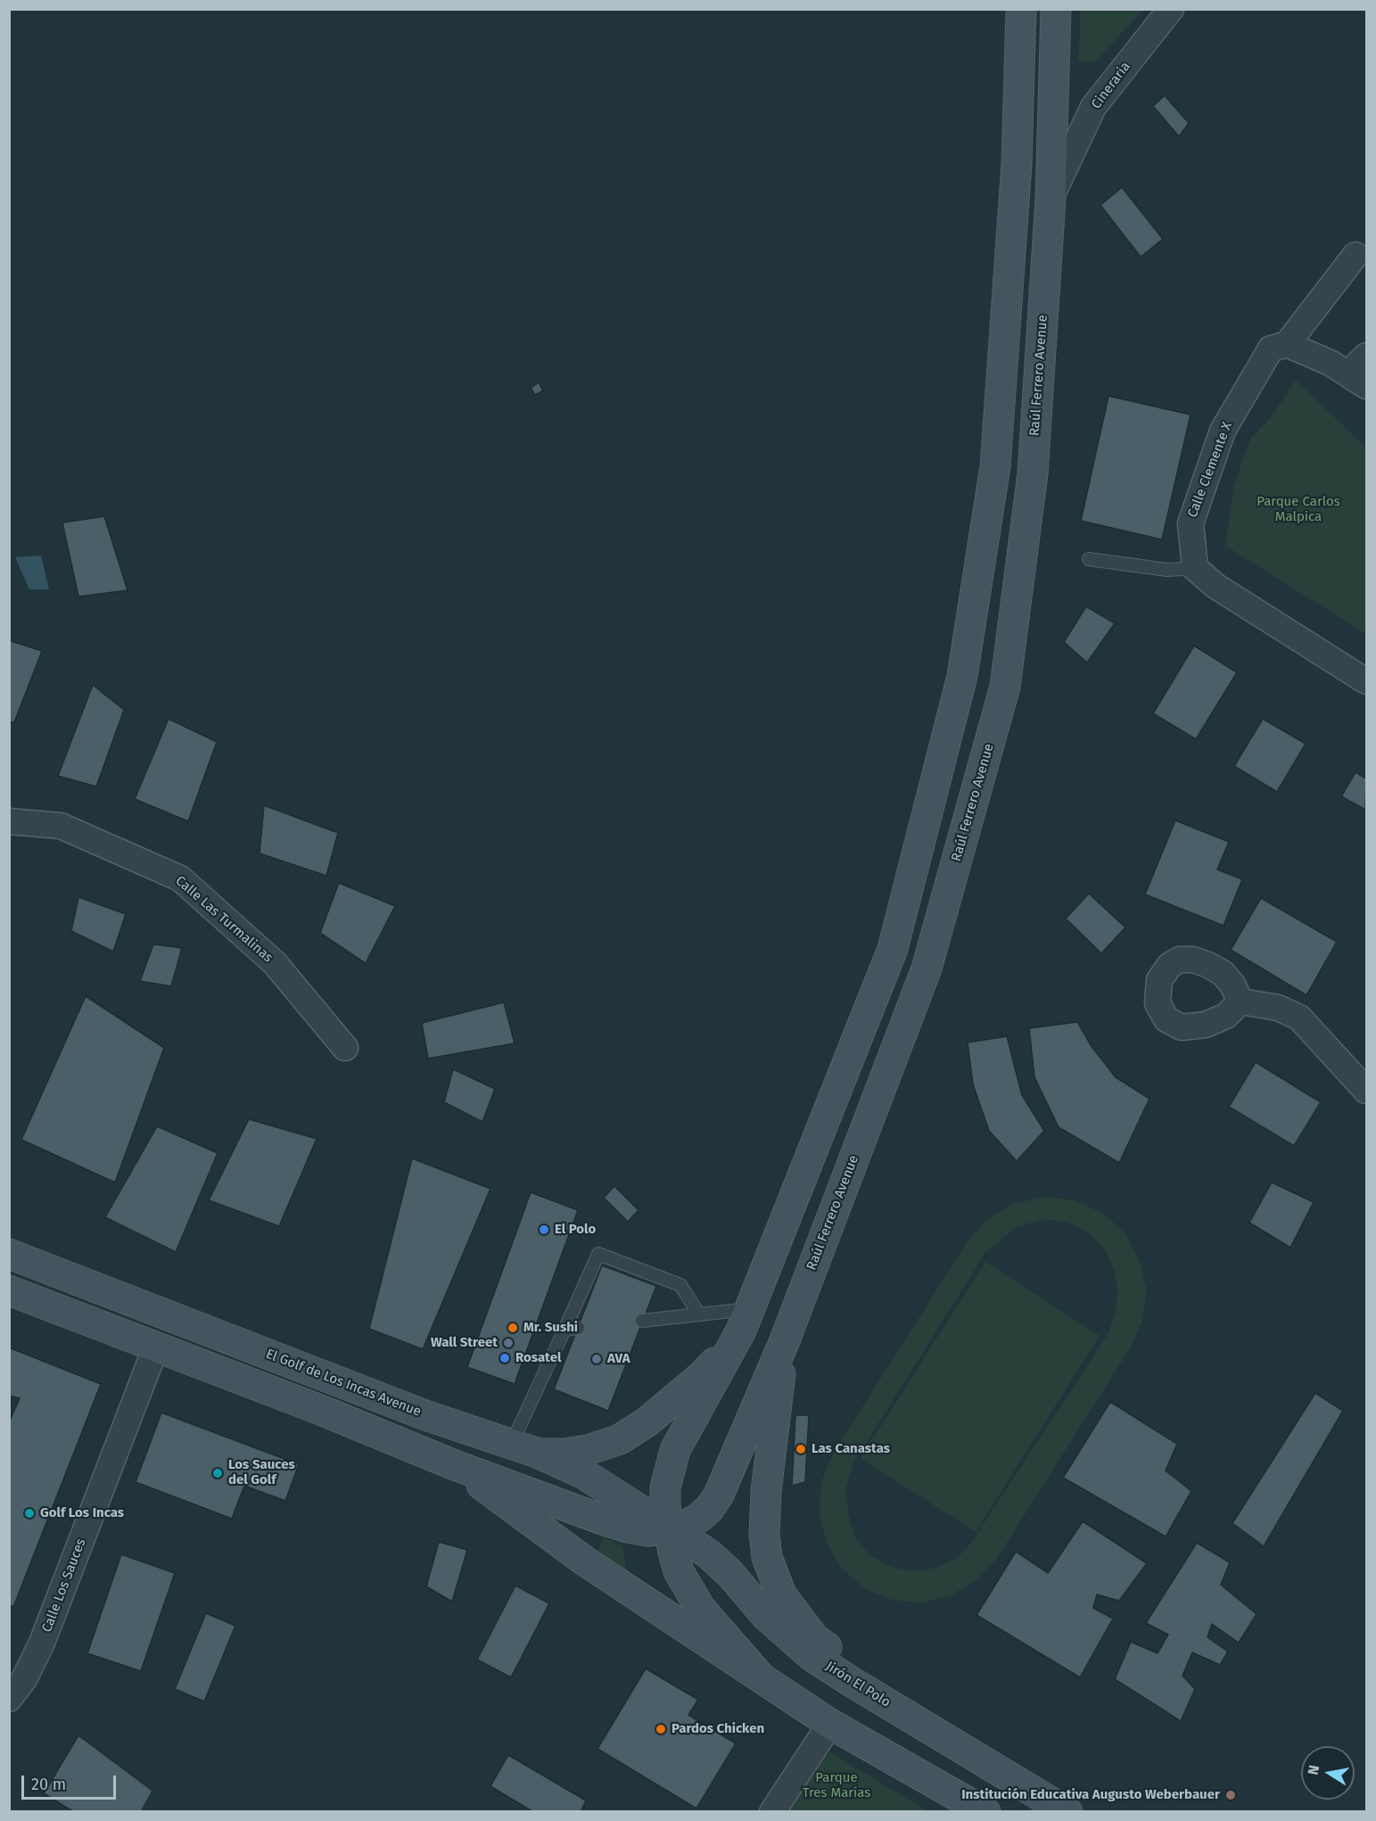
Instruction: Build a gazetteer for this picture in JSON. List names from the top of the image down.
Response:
{
  "streets": {
    "main road": ["Raúl Ferrero Avenue", "El Golf de Los Incas Avenue", "Jirón El Polo"],
    "street": [
      "Cineraria",
      "Calle Clemente X",
      "Calle Las Turmalinas",
      "Calle Los Sauces"
    ]
  },
  "crossings": [
    ["Cineraria", "Raúl Ferrero Avenue"],
    ["Raúl Ferrero Avenue", "El Golf de Los Incas Avenue"],
    ["Raúl Ferrero Avenue", "Jirón El Polo"],
    ["El Golf de Los Incas Avenue", "Jirón El Polo"]
  ],
  "parks": ["Parque Carlos Malpica", "Parque Tres Marías"],
  "places": [
    "El Polo",
    "Mr. Sushi",
    "Wall Street",
    "Rosatel",
    "AVA",
    "Las Canastas",
    "Los Sauces del Golf",
    "Golf Los Incas",
    "Pardos Chicken",
    "Institución Educativa Augusto Weberbauer"
  ],
  "scale_bar": "20 m",
  "north": "left"
}
